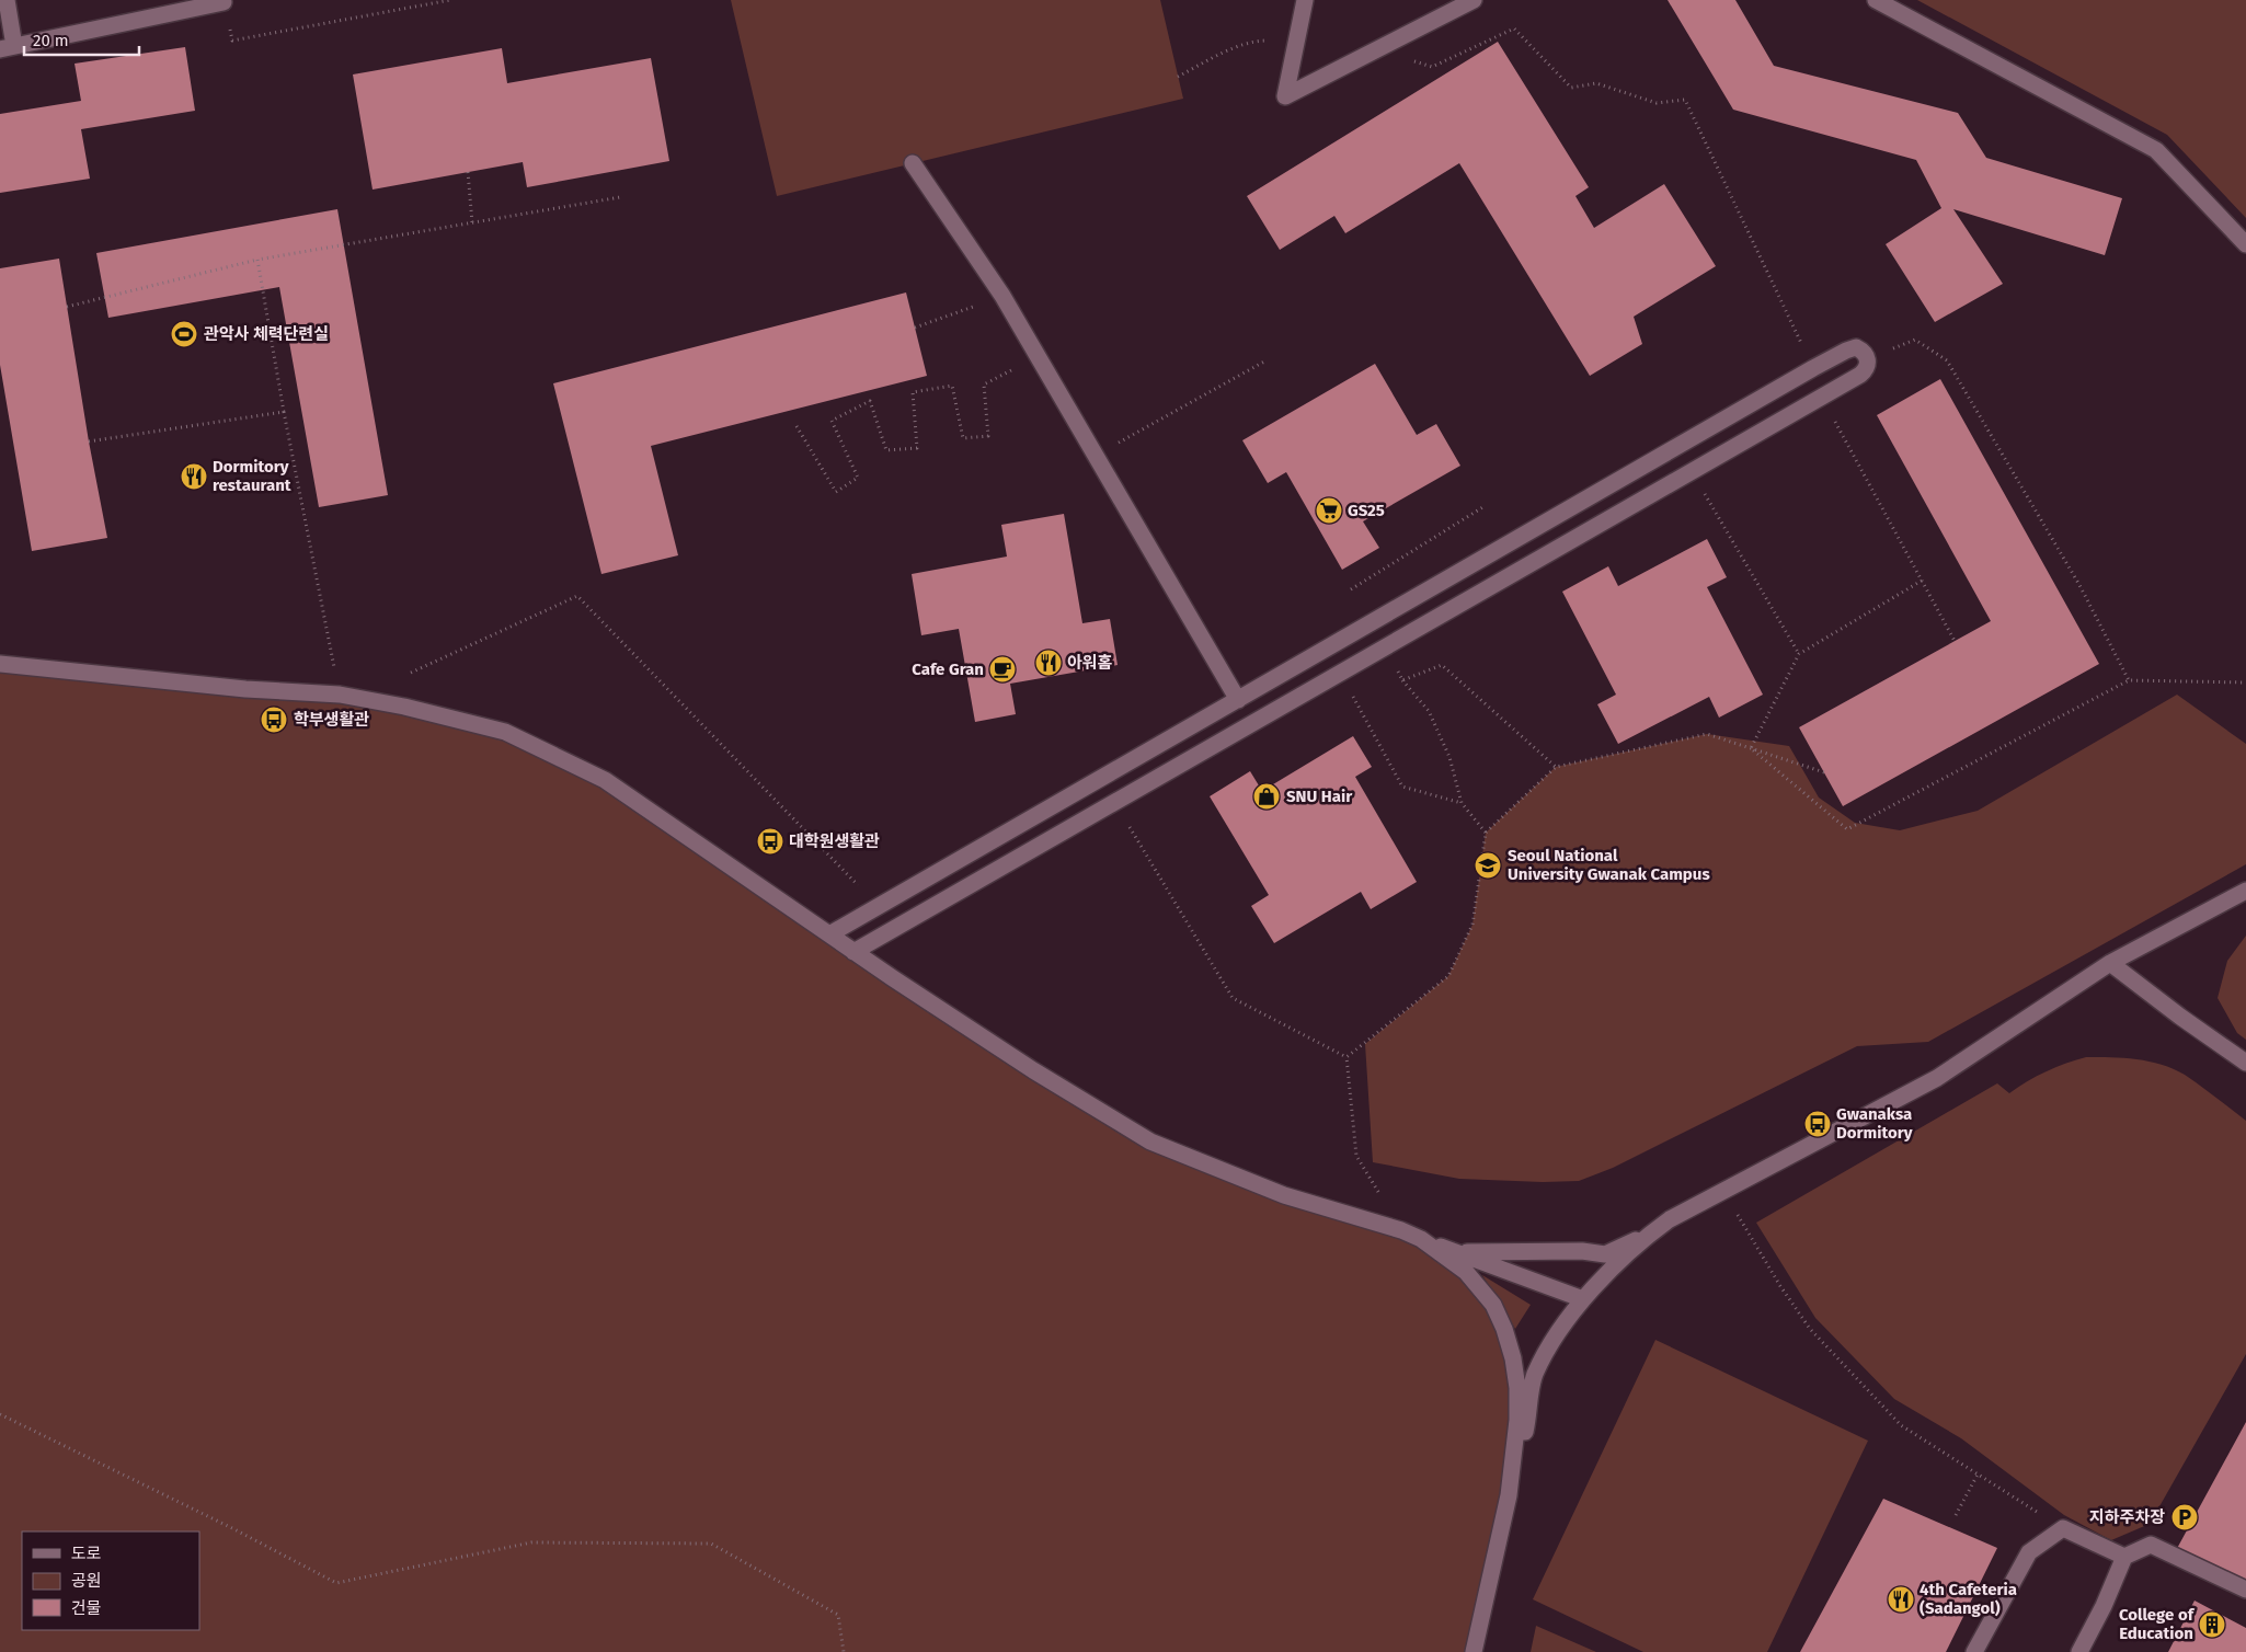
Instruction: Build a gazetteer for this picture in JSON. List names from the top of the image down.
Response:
{
  "places": {
    "sports": ["관악사 체력단련실"],
    "restaurant": ["Dormitory restaurant", "아워홈", "4th Cafeteria (Sadangol)"],
    "supermarket": ["GS25"],
    "cafe": ["Cafe Gran"],
    "bus stop": ["학부생활관", "대학원생활관", "Gwanaksa Dormitory"],
    "shop": ["SNU Hair"],
    "school or university": ["Seoul National University Gwanak Campus"],
    "parking": ["지하주차장"],
    "building": ["College of Education"]
  },
  "legend": ["도로", "공원", "건물"],
  "scale_bar": "20 m"
}
